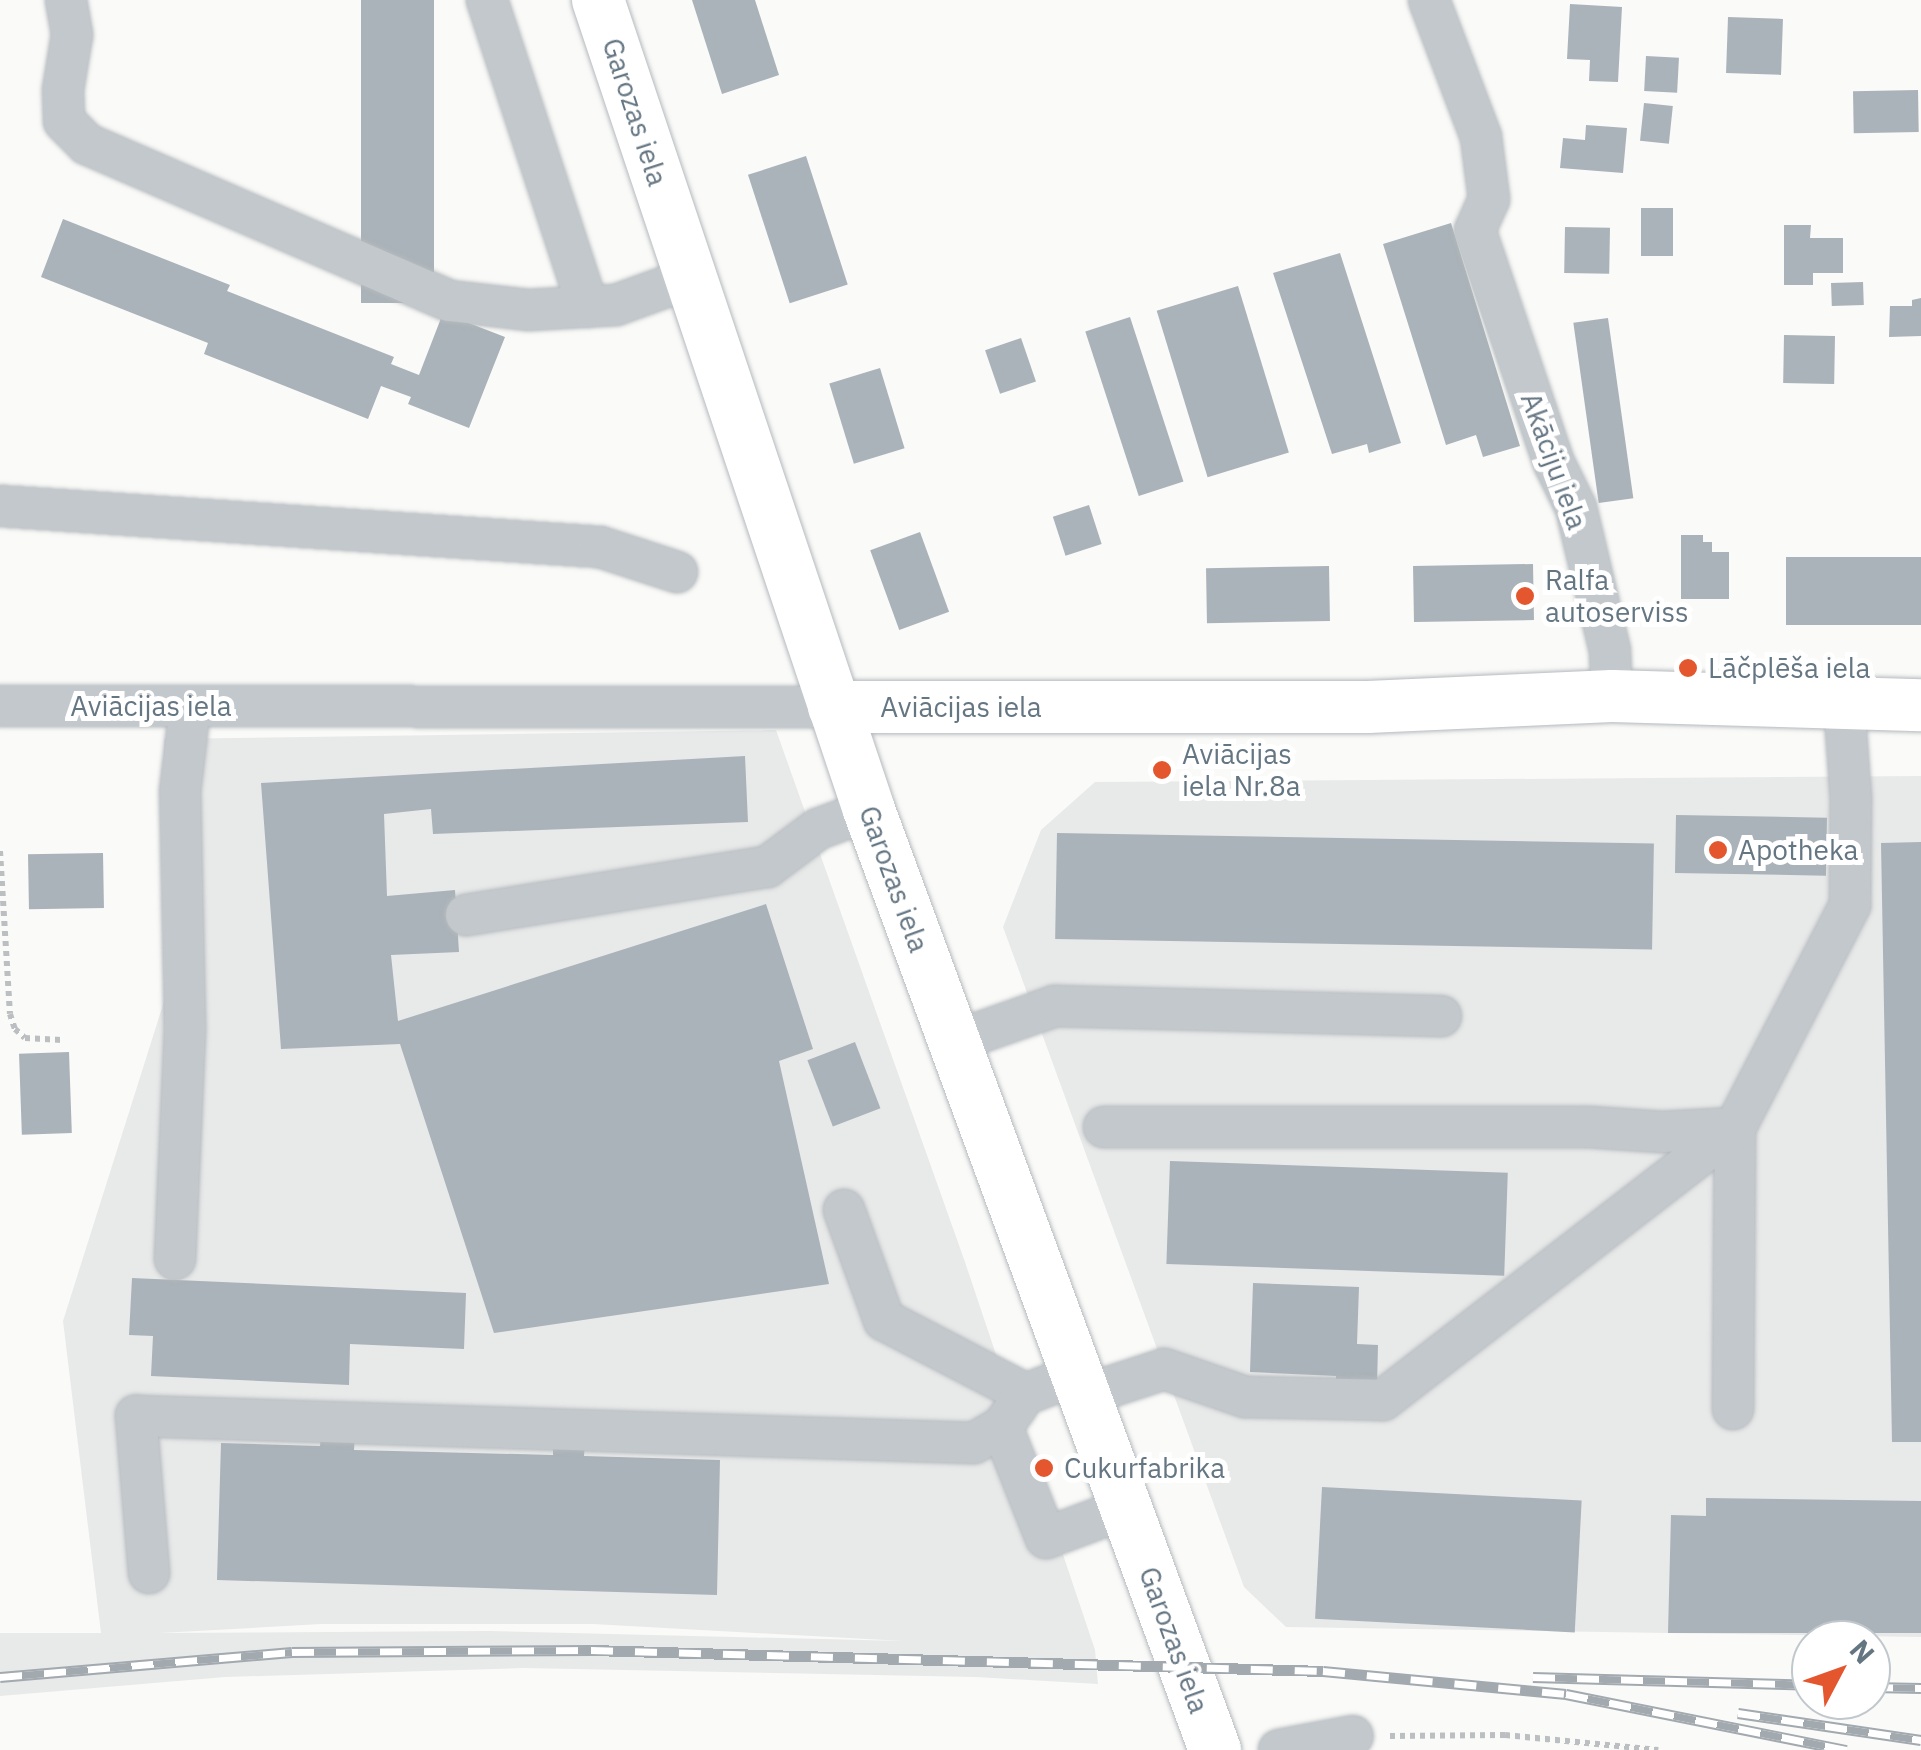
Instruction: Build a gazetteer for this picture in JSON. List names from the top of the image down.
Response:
{
  "streets": {
    "main road": ["Garozas iela", "Aviācijas iela"],
    "street": ["Akāciju iela"]
  },
  "crossings": [
    ["Garozas iela", "Aviācijas iela"],
    ["Akāciju iela", "Aviācijas iela"]
  ],
  "places": [
    "Ralfa autoserviss",
    "Lāčplēša iela",
    "Aviācijas iela Nr.8a",
    "Apotheka",
    "Cukurfabrika"
  ],
  "north": "top right"
}
